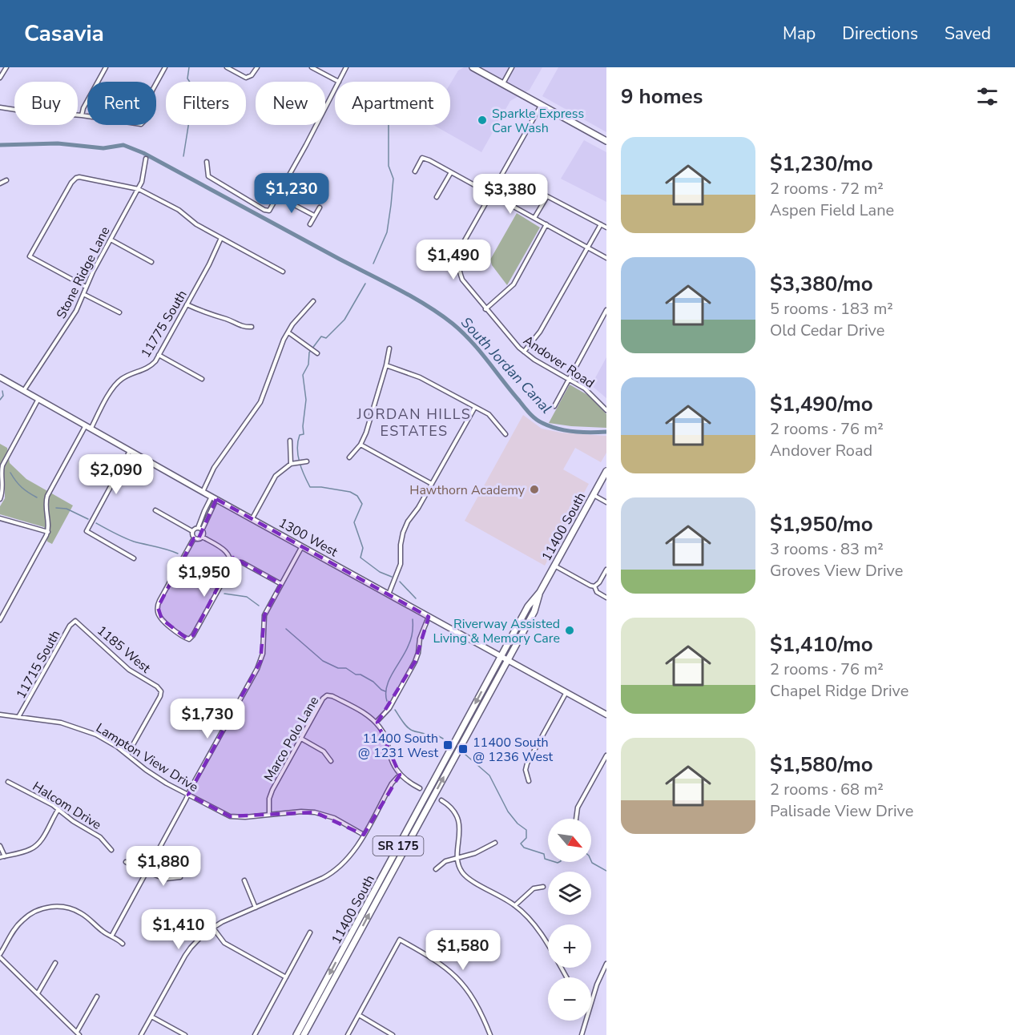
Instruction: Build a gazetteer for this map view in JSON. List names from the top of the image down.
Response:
{
  "streets": {
    "main road": ["11400 South", "SR 175"],
    "street": [
      "Stone Ridge Lane",
      "11775 South",
      "Andover Road",
      "1300 West",
      "1185 West",
      "11715 South",
      "Marco Polo Lane",
      "Lampton View Drive",
      "Halcom Drive"
    ]
  },
  "crossings": [
    ["Stone Ridge Lane", "1300 West"],
    ["11775 South", "1300 West"],
    ["11400 South", "1300 West"],
    ["1185 West", "11715 South"],
    ["1185 West", "Lampton View Drive"],
    ["11715 South", "Lampton View Drive"],
    ["Marco Polo Lane", "Lampton View Drive"]
  ],
  "districts": ["JORDAN HILLS ESTATES"],
  "water": ["South Jordan Canal"],
  "places": {
    "other": ["Sparkle Express Car Wash", "Hawthorn Academy", "Riverway Assisted Living & Memory Care"],
    "transit": ["11400 South @ 1231 West", "11400 South @ 1236 West"]
  },
  "north": "bottom right",
  "page": {
    "header": "Casavia",
    "nav": ["Map", "Directions", "Saved"],
    "heading": "9 homes",
    "chip": [
      "Buy",
      "Rent",
      "Filters",
      "New",
      "Apartment"
    ],
    "list": [
      {
        "name": "$1,230/mo",
        "note": "2 rooms · 72 m² · Aspen Field Lane"
      },
      {
        "name": "$3,380/mo",
        "note": "5 rooms · 183 m² · Old Cedar Drive"
      },
      {
        "name": "$1,490/mo",
        "note": "2 rooms · 76 m² · Andover Road"
      },
      {
        "name": "$1,950/mo",
        "note": "3 rooms · 83 m² · Groves View Drive"
      },
      {
        "name": "$1,410/mo",
        "note": "2 rooms · 76 m² · Chapel Ridge Drive"
      },
      {
        "name": "$1,580/mo",
        "note": "2 rooms · 68 m² · Palisade View Drive"
      }
    ],
    "price": [
      "$1,230",
      "$3,380",
      "$1,490",
      "$2,090",
      "$1,950",
      "$1,730",
      "$1,880",
      "$1,410",
      "$1,580"
    ],
    "map_buttons": ["+", "−"]
  }
}
